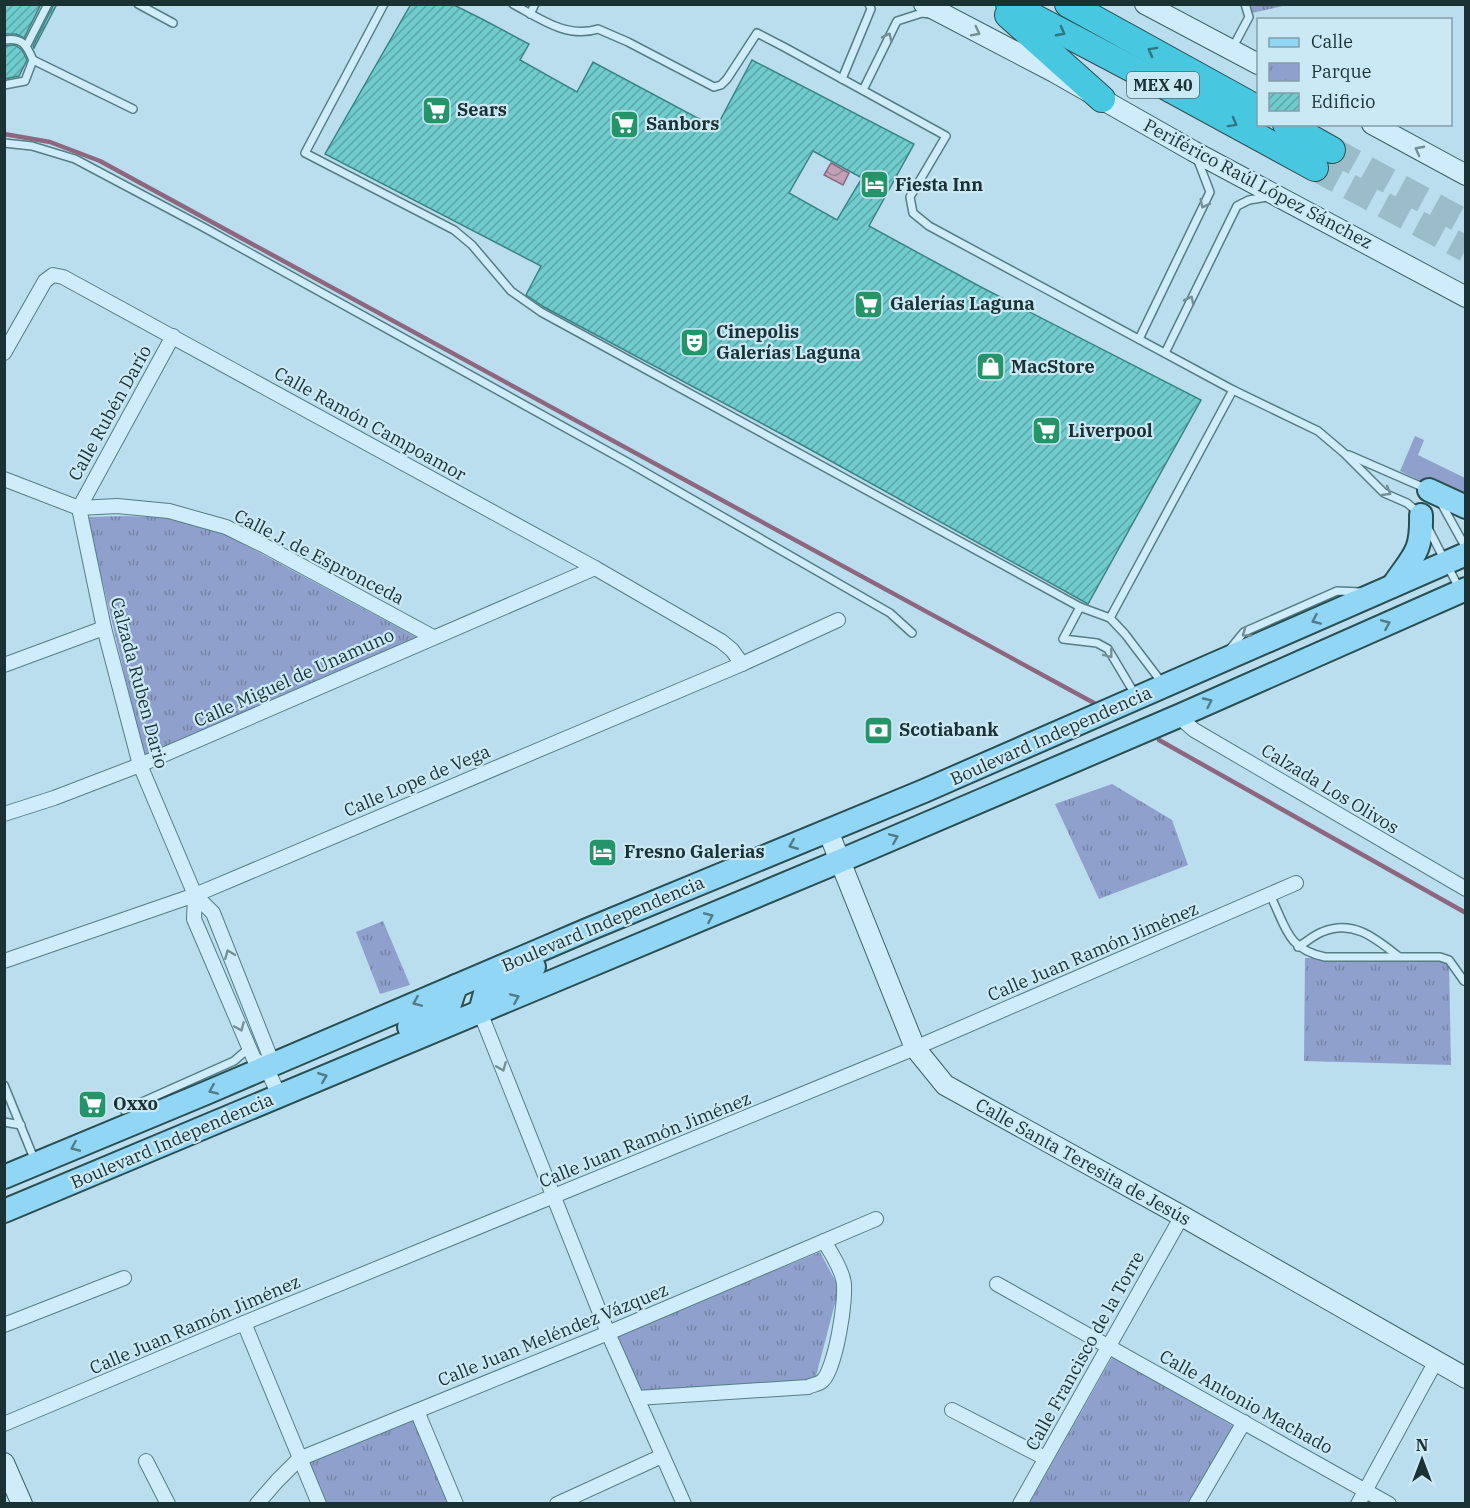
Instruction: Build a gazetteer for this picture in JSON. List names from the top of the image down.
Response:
{
  "streets": {
    "highway": ["MEX 40"],
    "main road": ["Periférico Raúl López Sánchez", "Boulevard Independencia", "Calle Santa Teresita de Jesús"],
    "street": [
      "Calle Rubén Darío",
      "Calle Ramón Campoamor",
      "Calle J. de Espronceda",
      "Calle Miguel de Unamuno",
      "Calzada Ruben Dario",
      "Calle Lope de Vega",
      "Calzada Los Olivos",
      "Calle Juan Ramón Jiménez",
      "Calle Juan Meléndez Vázquez",
      "Calle Francisco de la Torre",
      "Calle Antonio Machado"
    ]
  },
  "crossings": [
    ["Calle Rubén Darío", "Calle Ramón Campoamor"],
    ["Calle Rubén Darío", "Calle J. de Espronceda"],
    ["Calle Rubén Darío", "Calzada Ruben Dario"],
    ["Calle Ramón Campoamor", "Calle Miguel de Unamuno"],
    ["Calle Ramón Campoamor", "Calle Lope de Vega"],
    ["Calle J. de Espronceda", "Calle Miguel de Unamuno"],
    ["Calle J. de Espronceda", "Calzada Ruben Dario"],
    ["Calle Miguel de Unamuno", "Calzada Ruben Dario"],
    ["Calzada Ruben Dario", "Boulevard Independencia"],
    ["Calzada Ruben Dario", "Calle Lope de Vega"],
    ["Boulevard Independencia", "Calzada Los Olivos"],
    ["Boulevard Independencia", "Calle Santa Teresita de Jesús"],
    ["Calle Juan Ramón Jiménez", "Calle Santa Teresita de Jesús"],
    ["Calle Santa Teresita de Jesús", "Calle Francisco de la Torre"],
    ["Calle Francisco de la Torre", "Calle Antonio Machado"]
  ],
  "places": {
    "supermarket": [
      "Sears",
      "Sanbors",
      "Galerías Laguna",
      "Liverpool",
      "Oxxo"
    ],
    "hotel": ["Fiesta Inn", "Fresno Galerias"],
    "theatre": ["Cinepolis Galerías Laguna"],
    "shop": ["MacStore"],
    "bank": ["Scotiabank"]
  },
  "legend": ["Calle", "Parque", "Edificio"],
  "north": "top"
}
